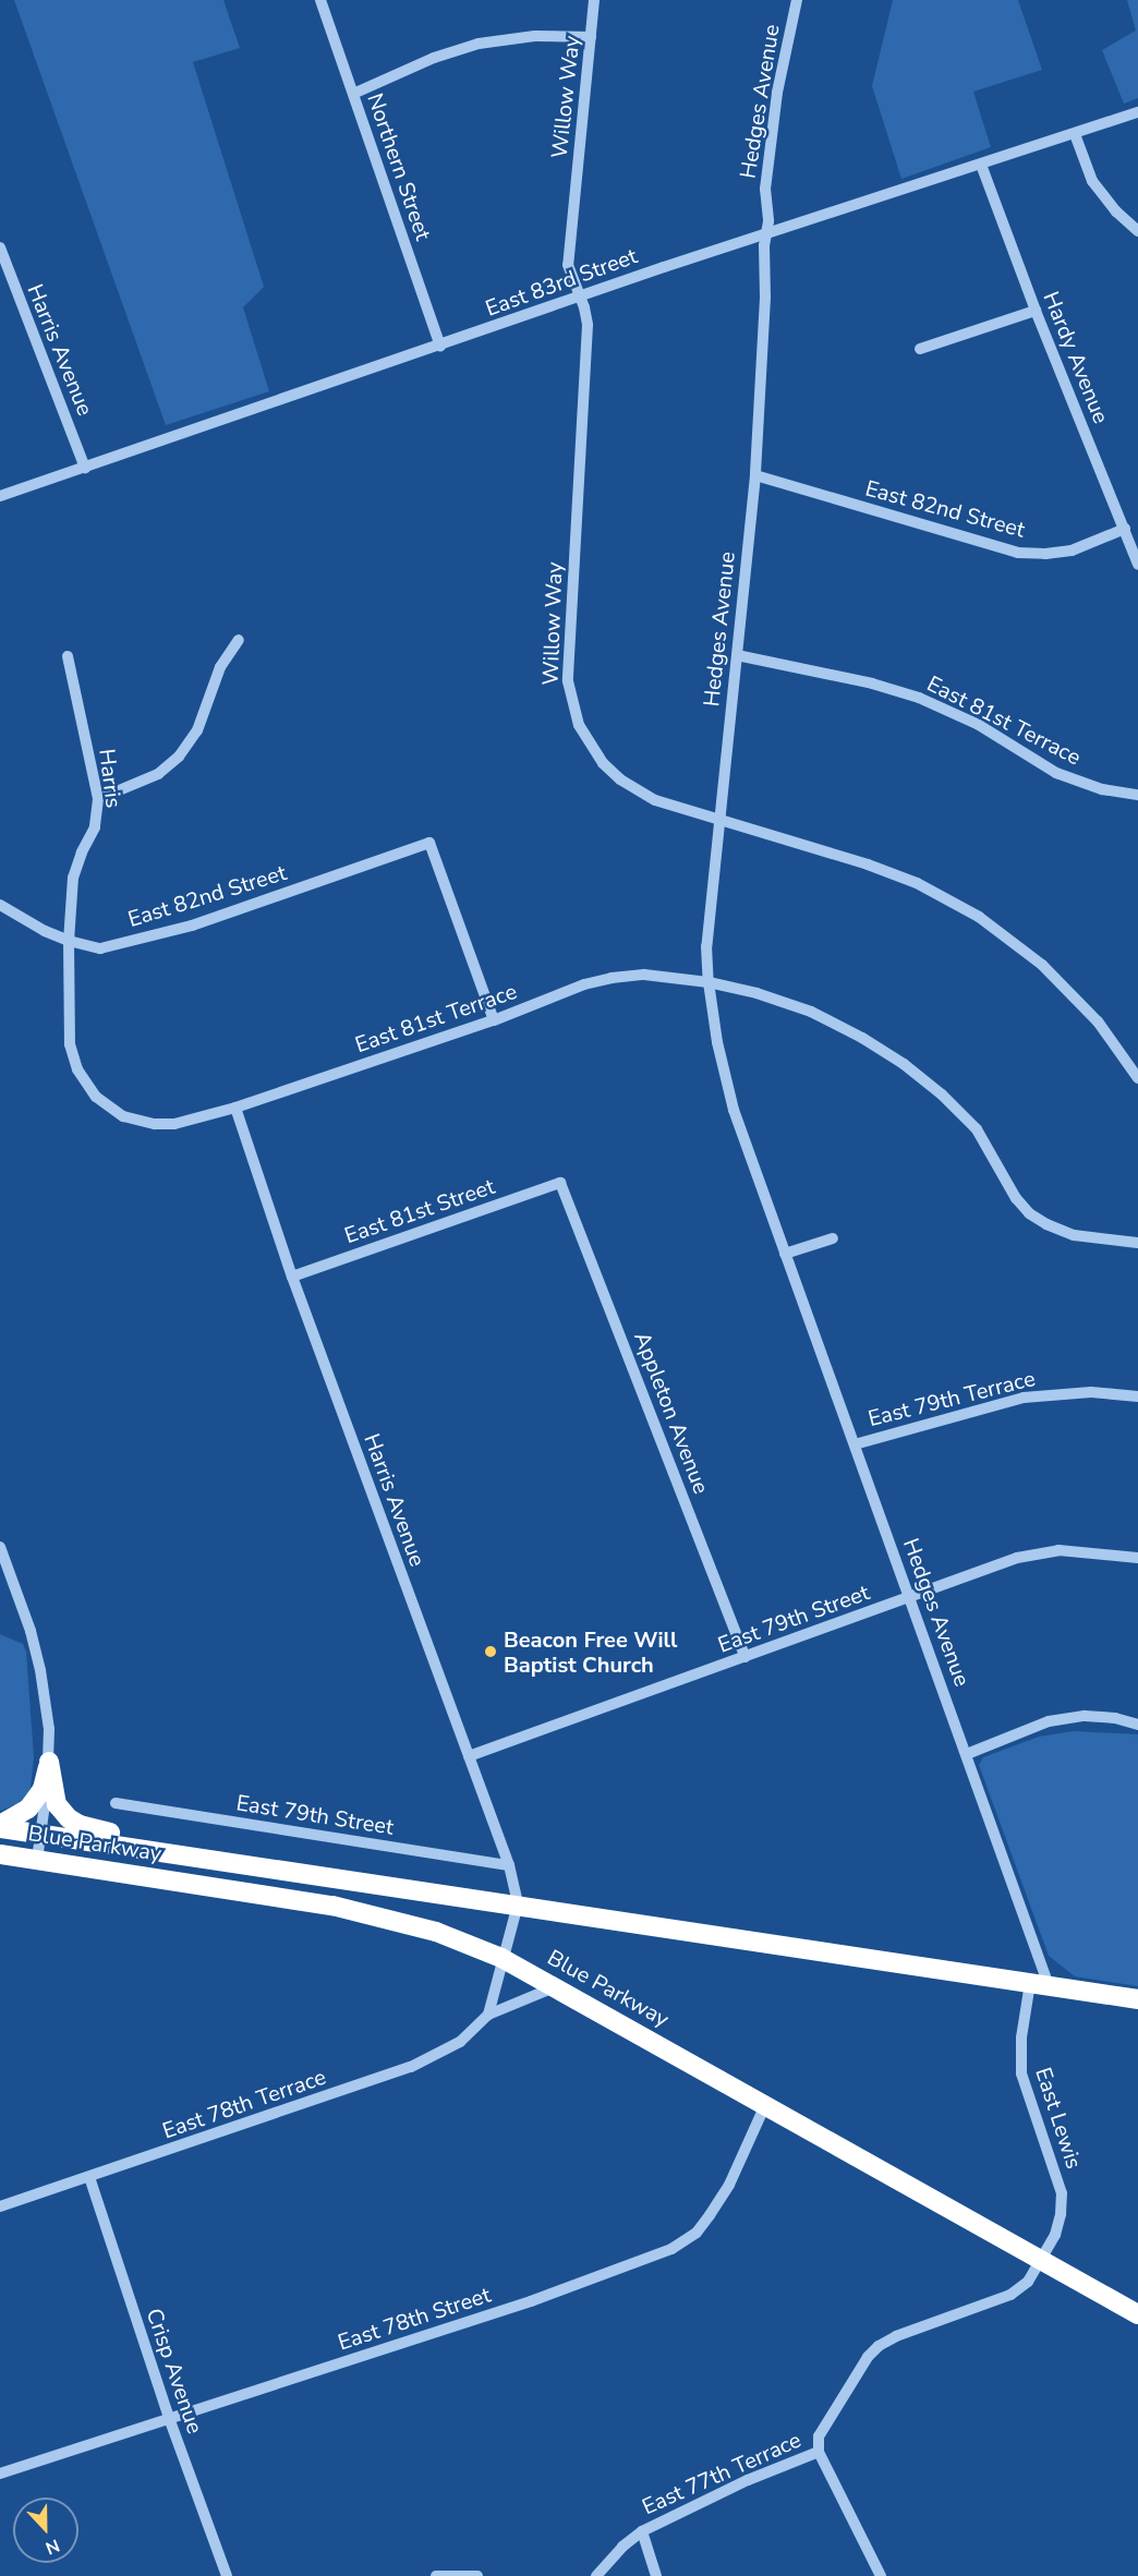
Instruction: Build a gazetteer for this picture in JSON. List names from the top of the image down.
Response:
{
  "streets": {
    "highway": ["Blue Parkway"],
    "street": [
      "Willow Way",
      "Hedges Avenue",
      "Northern Street",
      "East 83rd Street",
      "Harris Avenue",
      "Hardy Avenue",
      "East 82nd Street",
      "East 81st Terrace",
      "Harris",
      "East 81st Street",
      "East 79th Terrace",
      "Appleton Avenue",
      "East 79th Street",
      "East 78th Terrace",
      "East Lewis",
      "East 78th Street",
      "Crisp Avenue",
      "East 77th Terrace"
    ]
  },
  "crossings": [
    ["Willow Way", "Hedges Avenue"],
    ["Willow Way", "East 83rd Street"],
    ["Hedges Avenue", "East 83rd Street"],
    ["Hedges Avenue", "East 82nd Street"],
    ["Hedges Avenue", "East 81st Terrace"],
    ["Hedges Avenue", "East 79th Terrace"],
    ["Hedges Avenue", "East 79th Street"],
    ["Hedges Avenue", "Blue Parkway"],
    ["Hedges Avenue", "East Lewis"],
    ["Northern Street", "East 83rd Street"],
    ["East 83rd Street", "Harris Avenue"],
    ["East 83rd Street", "Hardy Avenue"],
    ["Harris Avenue", "East 81st Terrace"],
    ["Harris Avenue", "East 81st Street"],
    ["Harris Avenue", "East 79th Street"],
    ["Harris Avenue", "Blue Parkway"],
    ["Hardy Avenue", "East 82nd Street"],
    ["East 82nd Street", "East 81st Terrace"],
    ["East 82nd Street", "Harris"],
    ["East 81st Terrace", "Harris"],
    ["East 81st Street", "Appleton Avenue"],
    ["Appleton Avenue", "East 79th Street"],
    ["Blue Parkway", "East 78th Terrace"],
    ["Blue Parkway", "East Lewis"],
    ["Blue Parkway", "East 78th Street"],
    ["Blue Parkway", "East 77th Terrace"],
    ["East 78th Terrace", "Crisp Avenue"],
    ["East Lewis", "East 77th Terrace"],
    ["East 78th Street", "Crisp Avenue"]
  ],
  "places": ["Beacon Free Will Baptist Church"],
  "north": "bottom"
}
